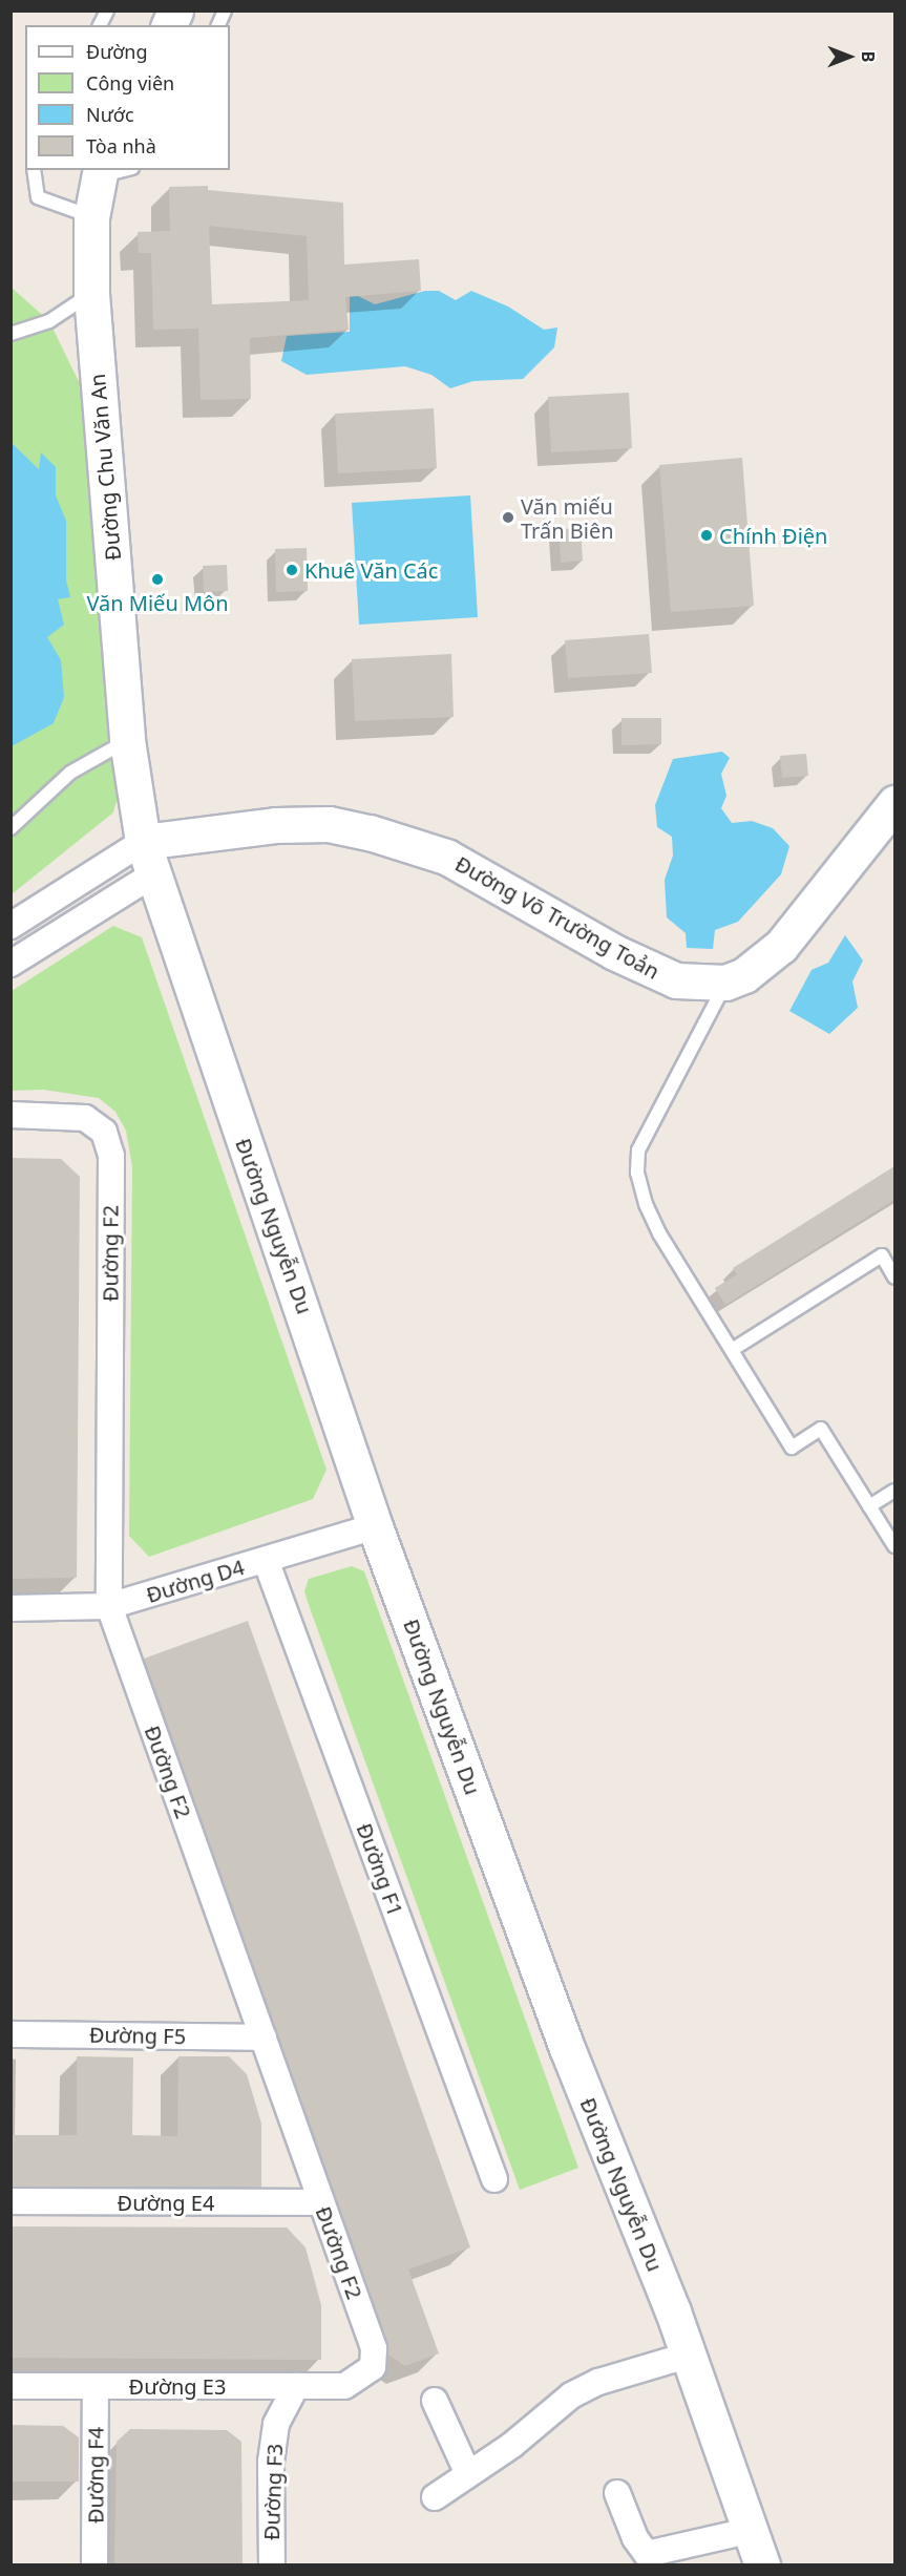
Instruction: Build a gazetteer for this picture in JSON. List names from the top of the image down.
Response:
{
  "streets": {
    "main road": ["Đường Chu Văn An", "Đường Võ Trường Toản", "Đường Nguyễn Du"],
    "street": [
      "Đường F2",
      "Đường D4",
      "Đường F1",
      "Đường F5",
      "Đường E4",
      "Đường E3",
      "Đường F4",
      "Đường F3"
    ]
  },
  "crossings": [
    ["Đường Chu Văn An", "Đường Võ Trường Toản"],
    ["Đường Chu Văn An", "Đường Nguyễn Du"],
    ["Đường Võ Trường Toản", "Đường Nguyễn Du"],
    ["Đường Nguyễn Du", "Đường D4"],
    ["Đường F2", "Đường D4"],
    ["Đường F2", "Đường F5"],
    ["Đường F2", "Đường E4"],
    ["Đường F2", "Đường E3"],
    ["Đường D4", "Đường F1"],
    ["Đường E3", "Đường F4"],
    ["Đường E3", "Đường F3"]
  ],
  "places": [
    "Văn miếu Trấn Biên",
    "Chính Điện",
    "Khuê Văn Các",
    "Văn Miếu Môn"
  ],
  "legend": [
    "Đường",
    "Công viên",
    "Nước",
    "Tòa nhà"
  ],
  "north": "right"
}
